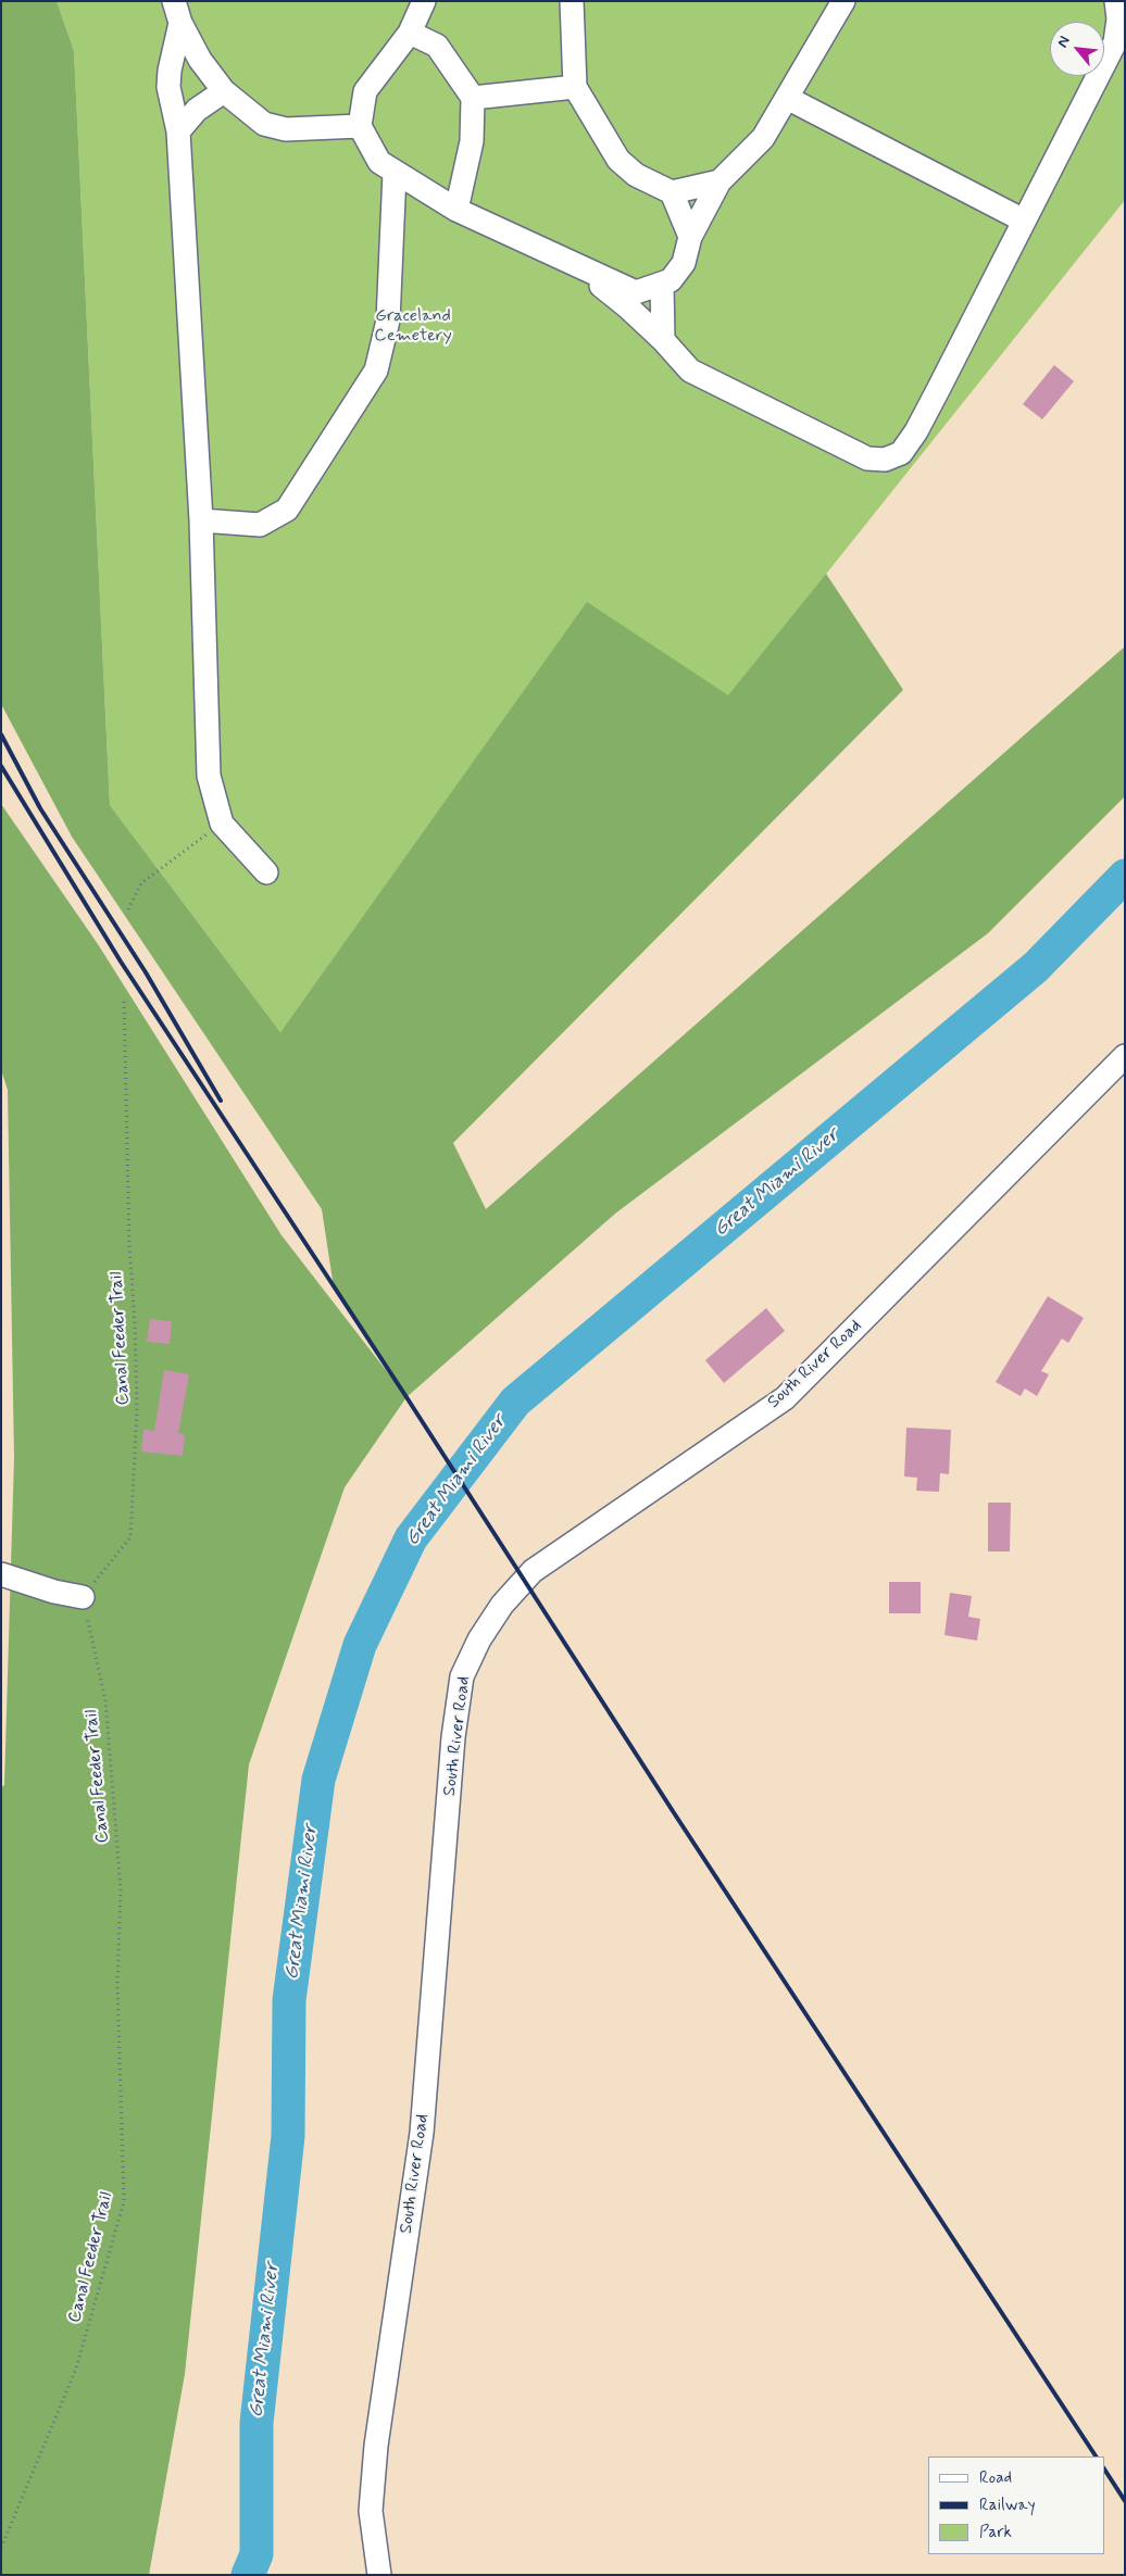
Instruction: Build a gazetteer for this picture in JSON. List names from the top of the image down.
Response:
{
  "streets": {
    "street": ["South River Road"],
    "path": ["Canal Feeder Trail"]
  },
  "water": ["Great Miami River"],
  "parks": ["Graceland Cemetery"],
  "legend": ["Road", "Railway", "Park"],
  "north": "top left"
}
